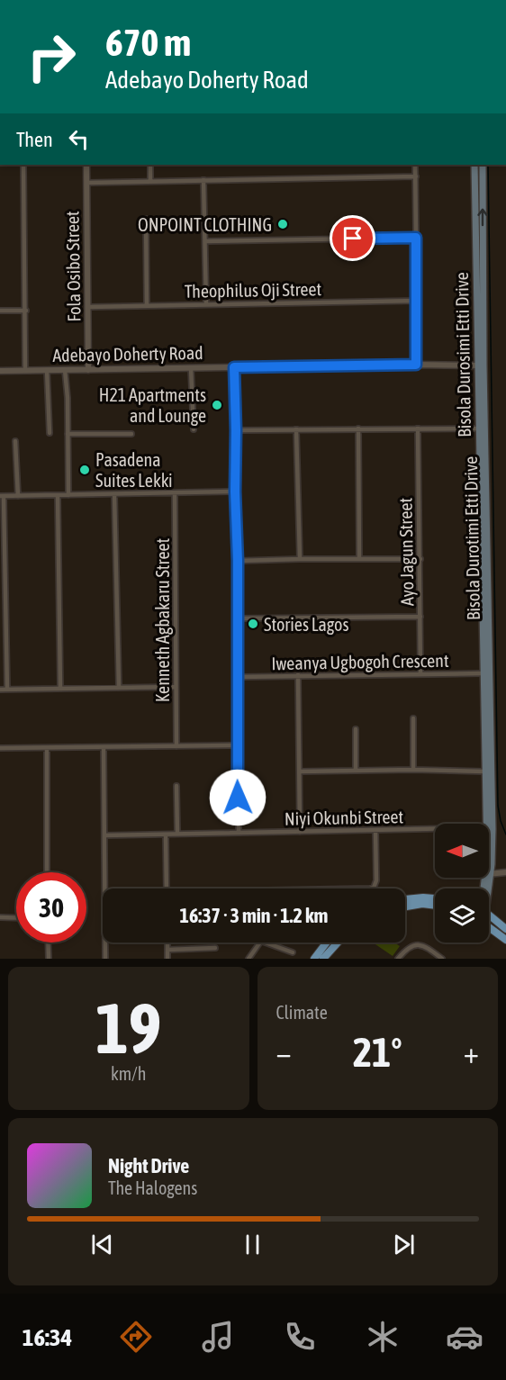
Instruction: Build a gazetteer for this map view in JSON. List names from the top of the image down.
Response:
{
  "streets": {
    "main road": ["Bisola Durosimi Etti Drive", "Bisola Durotimi Etti Drive"],
    "street": [
      "Fola Osibo Street",
      "Theophilus Oji Street",
      "Adebayo Doherty Road",
      "Ayo Jagun Street",
      "Kenneth Agbakaru Street",
      "Iweanya Ugbogoh Crescent",
      "Niyi Okunbi Street"
    ]
  },
  "crossings": [
    ["Fola Osibo Street", "Theophilus Oji Street"],
    ["Fola Osibo Street", "Adebayo Doherty Road"],
    ["Adebayo Doherty Road", "Bisola Durosimi Etti Drive"],
    ["Adebayo Doherty Road", "Bisola Durotimi Etti Drive"],
    ["Bisola Durosimi Etti Drive", "Bisola Durotimi Etti Drive"],
    ["Bisola Durosimi Etti Drive", "Iweanya Ugbogoh Crescent"],
    ["Ayo Jagun Street", "Iweanya Ugbogoh Crescent"]
  ],
  "places": [
    "ONPOINT CLOTHING",
    "H21 Apartments and Lounge",
    "Pasadena Suites Lekki",
    "Stories Lagos"
  ],
  "north": "left",
  "page": {
    "turn": ["670 m", "Adebayo Doherty Road"],
    "then": "Then",
    "limit": "30",
    "trip": "16:37 · 3 min · 1.2 km",
    "tile": [
      ["19", "km/h"],
      "Climate"
    ],
    "heat": ["−", "21°", "+"],
    "song": ["Night Drive", "The Halogens"],
    "tabs": "16:34"
  }
}
